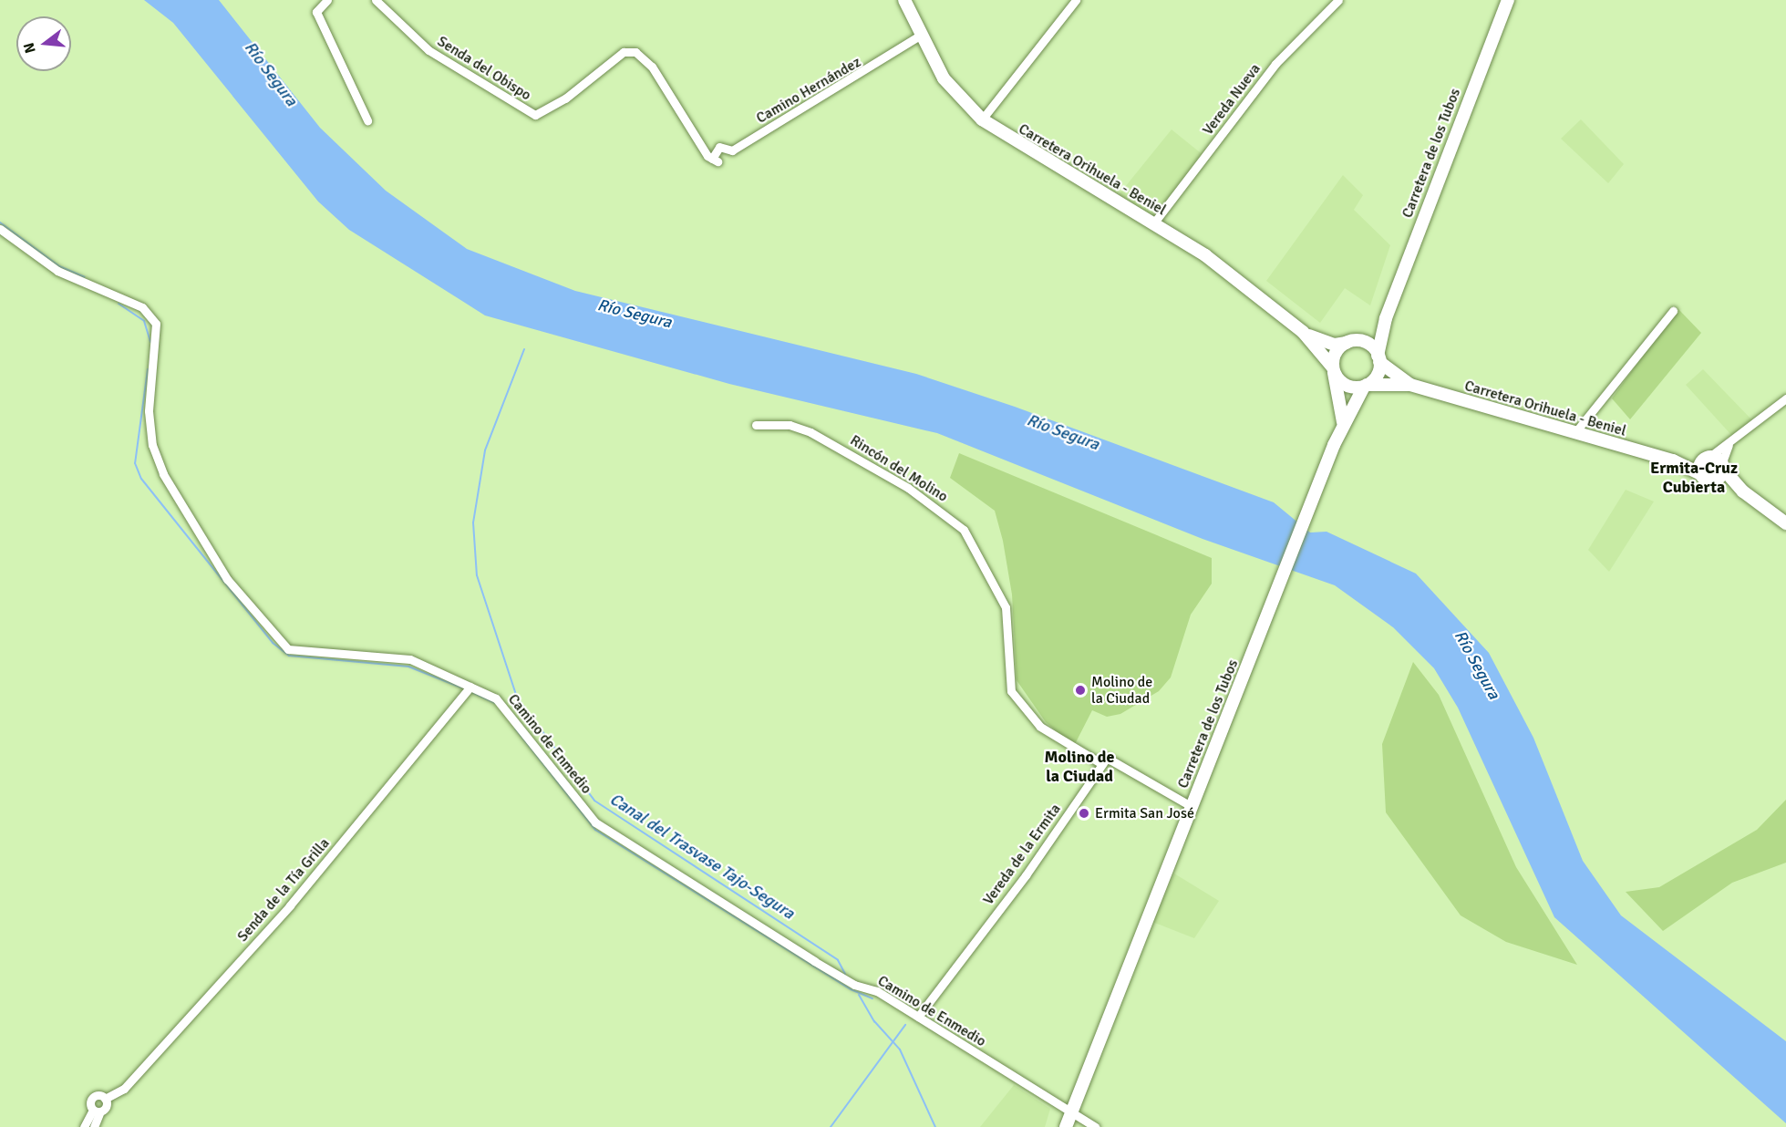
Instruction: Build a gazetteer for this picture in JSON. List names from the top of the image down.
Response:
{
  "streets": {
    "main road": ["Carretera de los Tubos", "Carretera Orihuela - Beniel"],
    "street": [
      "Senda del Obispo",
      "Camino Hernández",
      "Vereda Nueva",
      "Rincón del Molino",
      "Camino de Enmedio",
      "Vereda de la Ermita",
      "Senda de la Tía Grilla"
    ]
  },
  "crossings": [
    ["Senda del Obispo", "Camino Hernández"],
    ["Camino Hernández", "Carretera Orihuela - Beniel"],
    ["Vereda Nueva", "Carretera Orihuela - Beniel"],
    ["Carretera de los Tubos", "Carretera Orihuela - Beniel"],
    ["Carretera de los Tubos", "Camino de Enmedio"],
    ["Rincón del Molino", "Vereda de la Ermita"],
    ["Camino de Enmedio", "Vereda de la Ermita"],
    ["Camino de Enmedio", "Senda de la Tía Grilla"]
  ],
  "districts": ["Ermita-Cruz Cubierta", "Molino de la Ciudad"],
  "water": ["Río Segura", "Canal del Trasvase Tajo-Segura"],
  "places": ["Molino de la Ciudad", "Ermita San José"],
  "north": "left"
}
